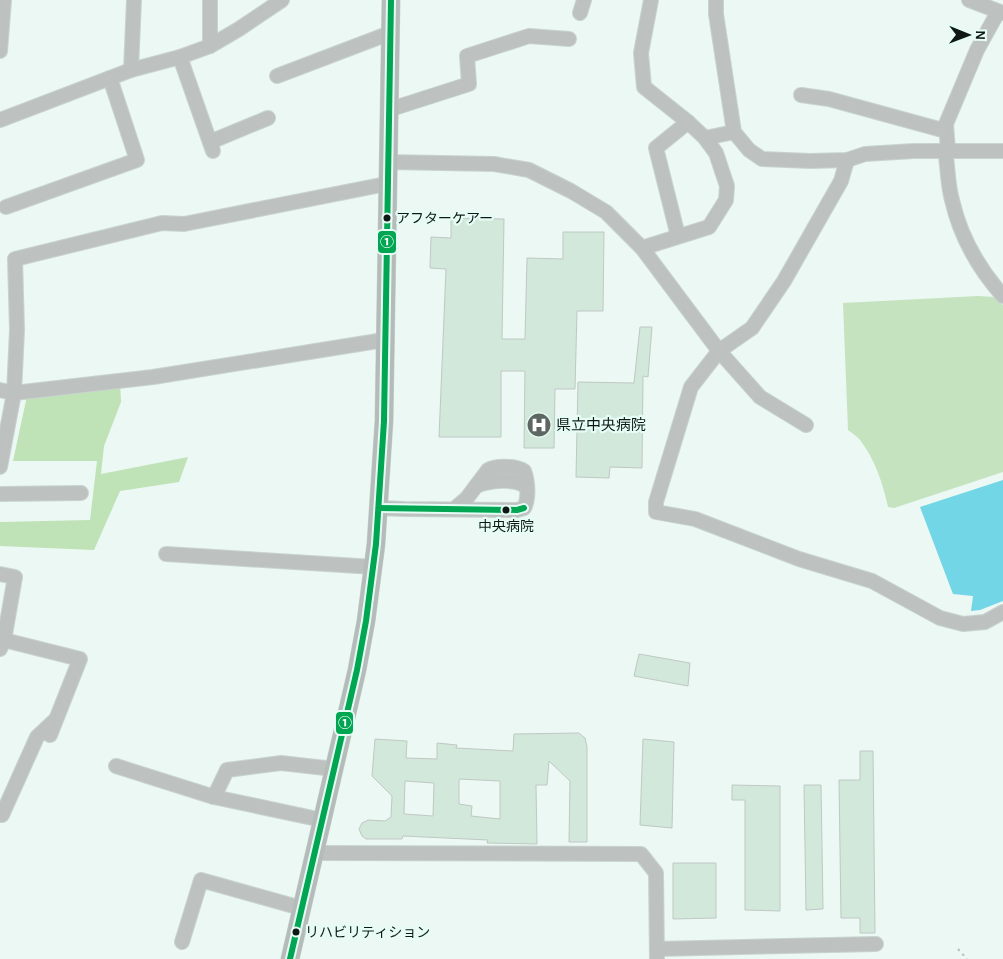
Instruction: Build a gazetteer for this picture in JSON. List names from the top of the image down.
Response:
{
  "places": {
    "other": ["アフターケアー", "中央病院", "リハビリティション"],
    "hospital": ["県立中央病院"]
  },
  "lines": ["transit line ①"],
  "north": "right"
}
